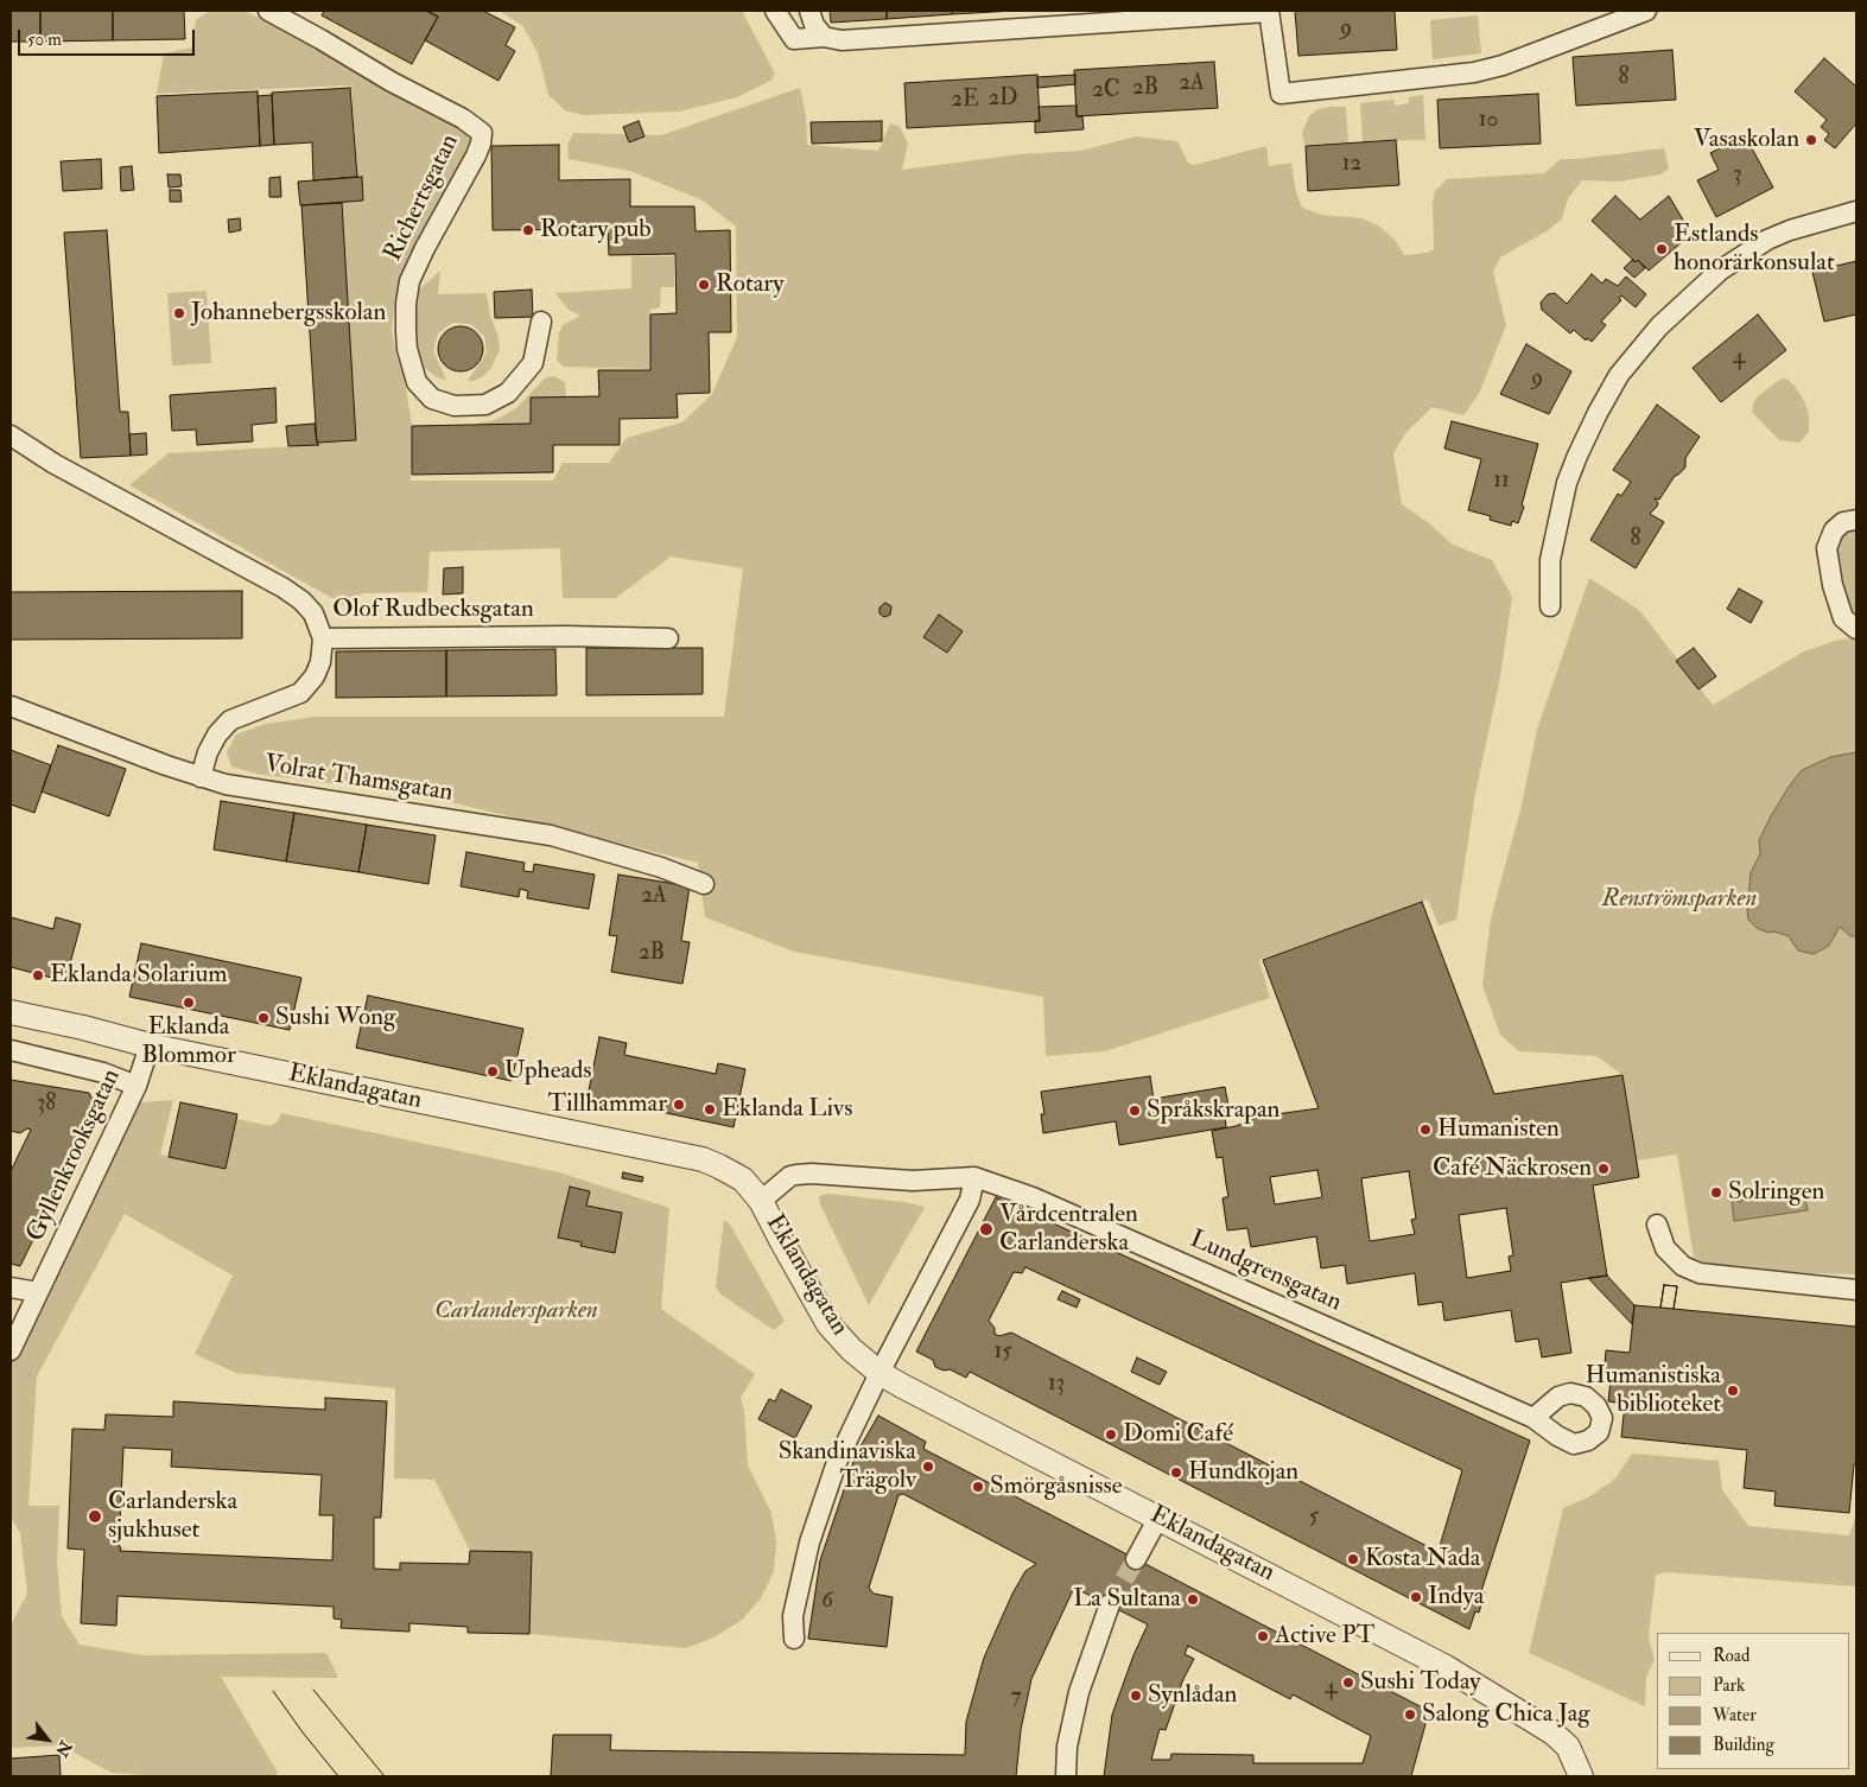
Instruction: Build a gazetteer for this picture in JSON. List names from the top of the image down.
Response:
{
  "streets": {
    "street": [
      "Richertsgatan",
      "Olof Rudbecksgatan",
      "Volrat Thamsgatan",
      "Eklandagatan",
      "Gyllenkrooksgatan",
      "Lundgrensgatan"
    ]
  },
  "crossings": [
    ["Eklandagatan", "Gyllenkrooksgatan"]
  ],
  "parks": ["Renströmsparken", "Carlandersparken"],
  "places": [
    "Vasaskolan",
    "Rotary pub",
    "Estlands honorärkonsulat",
    "Rotary",
    "Johannebergsskolan",
    "Eklanda Solarium",
    "Eklanda Blommor",
    "Sushi Wong",
    "Upheads",
    "Tillhammar",
    "Eklanda Livs",
    "Språkskrapan",
    "Humanisten",
    "Café Näckrosen",
    "Solringen",
    "Vårdcentralen Carlanderska",
    "Humanistiska biblioteket",
    "Domi Café",
    "Skandinaviska Trägolv",
    "Hundkojan",
    "Smörgåsnisse",
    "Carlanderska sjukhuset",
    "Kosta Nada",
    "Indya",
    "La Sultana",
    "Active PT",
    "Sushi Today",
    "Synlådan",
    "Salong Chica Jag"
  ],
  "house_numbers": [
    "9",
    "8",
    "2A",
    "2B",
    "2C",
    "2D",
    "2E",
    "10",
    "12",
    "3",
    "4",
    "9",
    "11",
    "8",
    "2A",
    "2B",
    "38",
    "15",
    "13",
    "5",
    "6",
    "4",
    "7"
  ],
  "legend": [
    "Road",
    "Park",
    "Water",
    "Building"
  ],
  "scale_bar": "50 m",
  "north": "bottom right"
}
